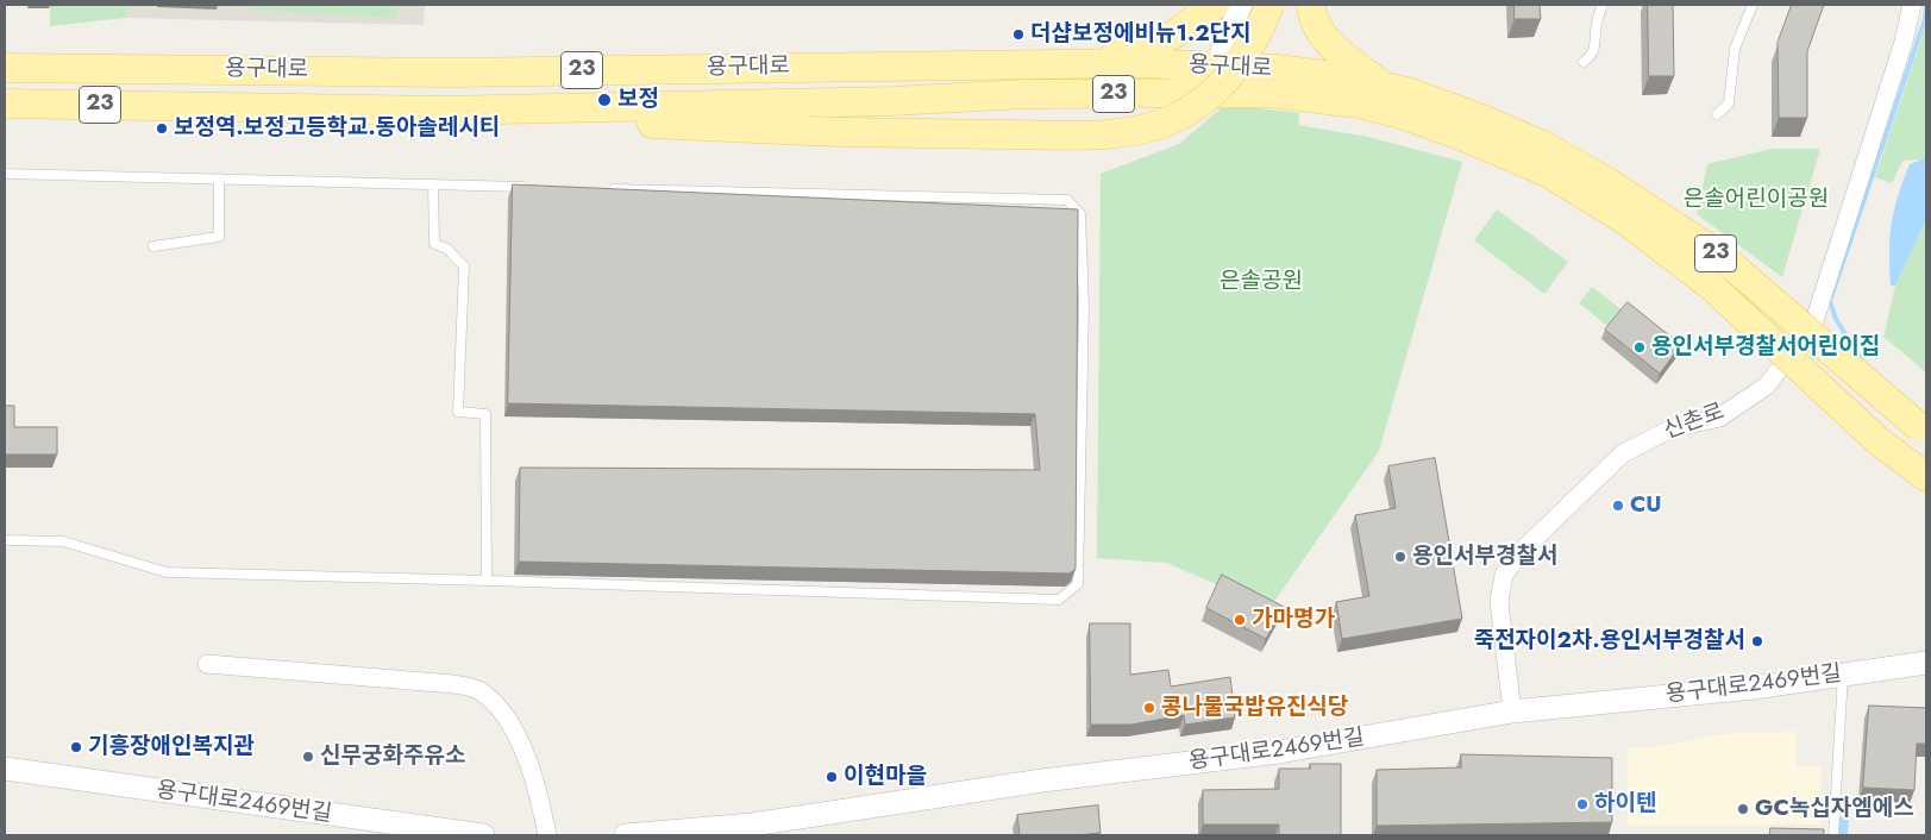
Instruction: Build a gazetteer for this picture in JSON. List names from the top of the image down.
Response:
{
  "streets": {
    "main road": ["용구대로", "23"],
    "street": ["신촌로", "용구대로2469번길"]
  },
  "crossings": [
    ["용구대로", "23"],
    ["신촌로", "용구대로2469번길"]
  ],
  "parks": ["은솔어린이공원", "은솔공원"],
  "places": [
    "더샵보정에비뉴1.2단지",
    "보정",
    "보정역.보정고등학교.동아솔레시티",
    "용인서부경찰서어린이집",
    "CU",
    "용인서부경찰서",
    "가마명가",
    "죽전자이2차.용인서부경찰서",
    "콩나물국밥유진식당",
    "기흥장애인복지관",
    "신무궁화주유소",
    "이현마을",
    "하이텐",
    "GC녹십자엠에스"
  ]
}
